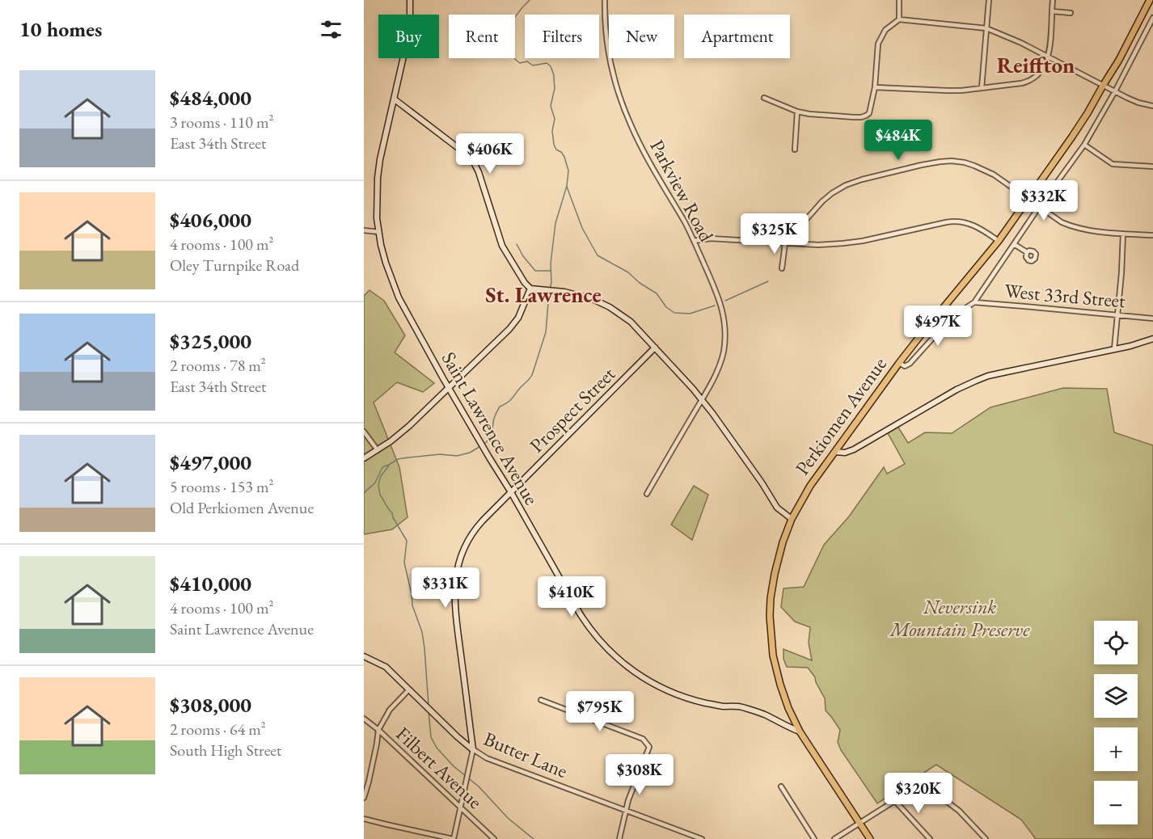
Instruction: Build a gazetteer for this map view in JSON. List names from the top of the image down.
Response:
{
  "streets": {
    "main road": ["Perkiomen Avenue"],
    "street": [
      "Parkview Road",
      "West 33rd Street",
      "Prospect Street",
      "Saint Lawrence Avenue",
      "Butter Lane",
      "Filbert Avenue"
    ]
  },
  "crossings": [
    ["Prospect Street", "Saint Lawrence Avenue"],
    ["Prospect Street", "Butter Lane"],
    ["Perkiomen Avenue", "Saint Lawrence Avenue"]
  ],
  "districts": ["Reiffton", "St. Lawrence"],
  "parks": ["Neversink Mountain Preserve"],
  "page": {
    "heading": "10 homes",
    "chip": [
      "Buy",
      "Rent",
      "Filters",
      "New",
      "Apartment"
    ],
    "list": [
      {
        "name": "$484,000",
        "note": "3 rooms · 110 m² · East 34th Street"
      },
      {
        "name": "$406,000",
        "note": "4 rooms · 100 m² · Oley Turnpike Road"
      },
      {
        "name": "$325,000",
        "note": "2 rooms · 78 m² · East 34th Street"
      },
      {
        "name": "$497,000",
        "note": "5 rooms · 153 m² · Old Perkiomen Avenue"
      },
      {
        "name": "$410,000",
        "note": "4 rooms · 100 m² · Saint Lawrence Avenue"
      },
      {
        "name": "$308,000",
        "note": "2 rooms · 64 m² · South High Street"
      }
    ],
    "price": [
      "$484K",
      "$406K",
      "$332K",
      "$325K",
      "$497K",
      "$331K",
      "$410K",
      "$795K",
      "$308K",
      "$320K"
    ],
    "map_buttons": ["+", "−"]
  }
}
